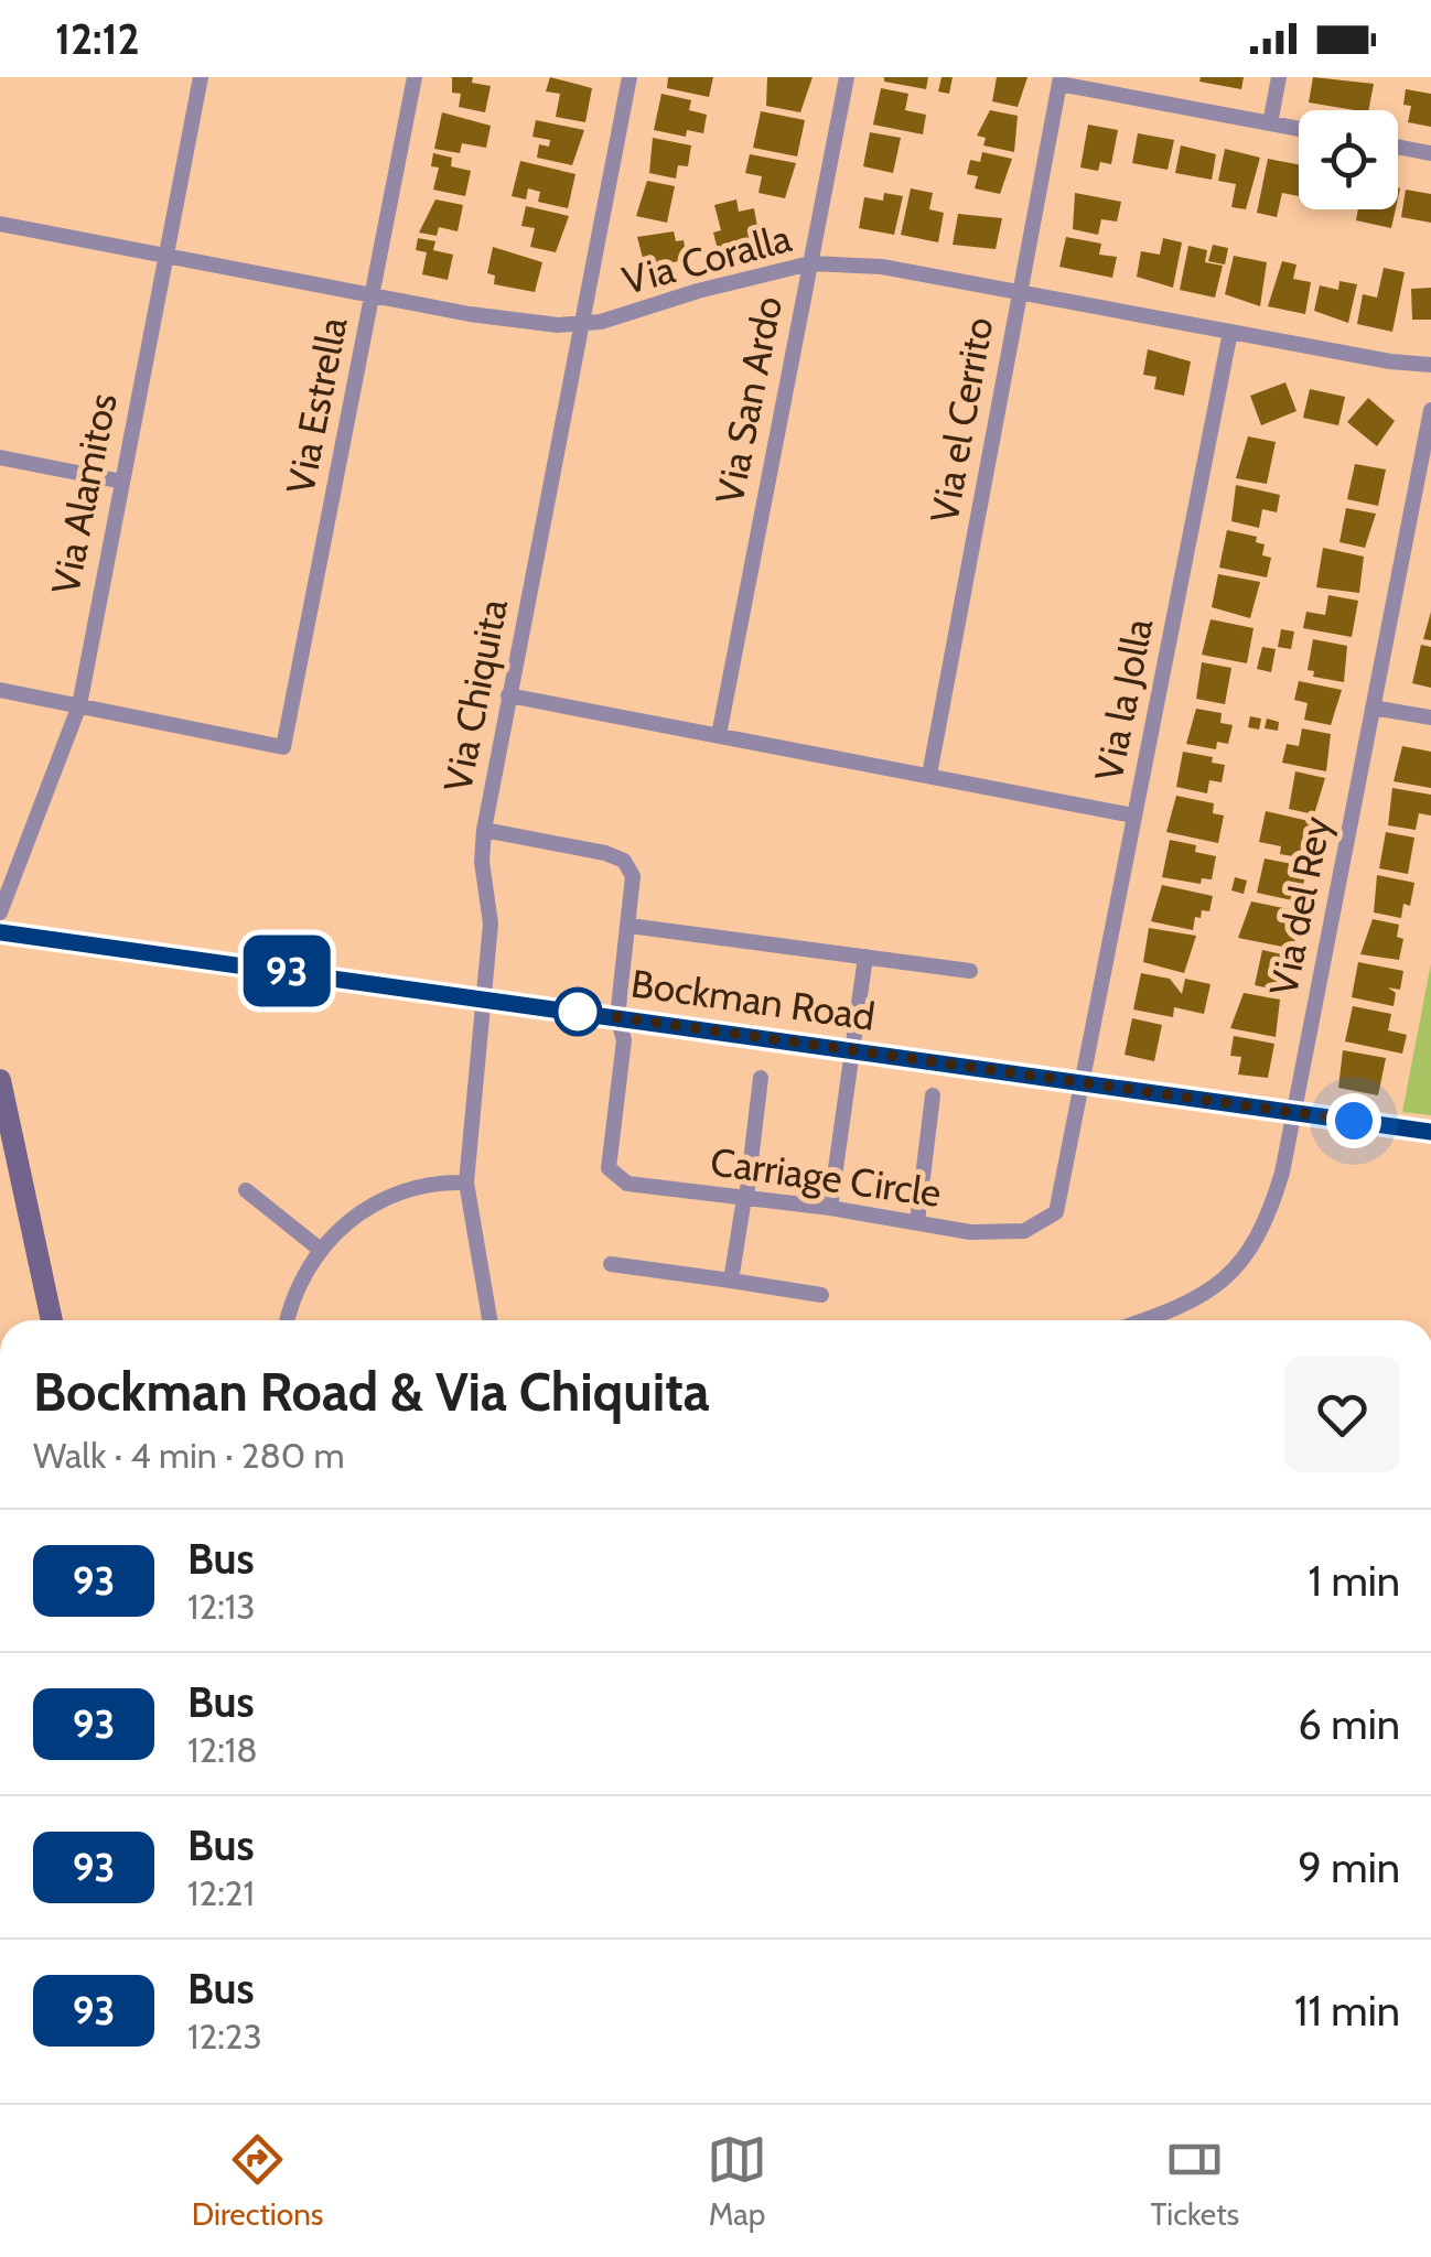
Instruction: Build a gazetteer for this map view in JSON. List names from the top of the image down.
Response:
{
  "streets": {
    "street": [
      "Via Coralla",
      "Via San Ardo",
      "Via Estrella",
      "Via el Cerrito",
      "Via Alamitos",
      "Via Chiquita",
      "Via la Jolla",
      "Via del Rey",
      "Bockman Road",
      "Carriage Circle"
    ]
  },
  "crossings": [
    ["Via Coralla", "Via San Ardo"],
    ["Via Coralla", "Via Estrella"],
    ["Via Coralla", "Via el Cerrito"],
    ["Via Coralla", "Via Alamitos"],
    ["Via Coralla", "Via Chiquita"],
    ["Via Coralla", "Via la Jolla"],
    ["Via Estrella", "Via Alamitos"],
    ["Via Chiquita", "Bockman Road"],
    ["Via la Jolla", "Bockman Road"],
    ["Via la Jolla", "Carriage Circle"],
    ["Via del Rey", "Bockman Road"],
    ["Bockman Road", "Carriage Circle"]
  ],
  "lines": ["bus line 93"],
  "page": {
    "status": "12:12",
    "on_map": "93",
    "heading": ["Bockman Road & Via Chiquita", "Walk · 4 min · 280 m"],
    "list": [
      {
        "mark": "93",
        "name": "Bus",
        "note": "12:13",
        "value": "1 min"
      },
      {
        "mark": "93",
        "name": "Bus",
        "note": "12:18",
        "value": "6 min"
      },
      {
        "mark": "93",
        "name": "Bus",
        "note": "12:21",
        "value": "9 min"
      },
      {
        "mark": "93",
        "name": "Bus",
        "note": "12:23",
        "value": "11 min"
      }
    ],
    "tabs": ["Directions", "Map", "Tickets"]
  }
}
